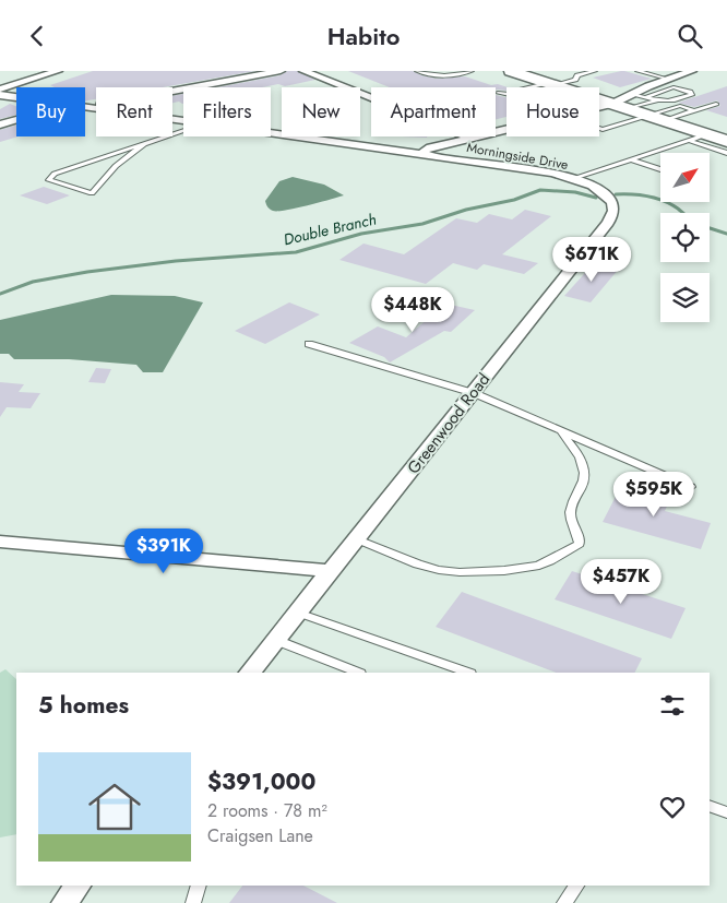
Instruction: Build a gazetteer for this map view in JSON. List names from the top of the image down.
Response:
{
  "streets": {
    "street": ["Morningside Drive", "Greenwood Road"]
  },
  "crossings": [
    ["Morningside Drive", "Greenwood Road"]
  ],
  "water": ["Double Branch"],
  "north": "top right",
  "page": {
    "header": "Habito",
    "chip": [
      "Buy",
      "Rent",
      "Filters",
      "New",
      "Apartment",
      "House"
    ],
    "price": [
      "$671K",
      "$448K",
      "$595K",
      "$391K",
      "$457K"
    ],
    "heading": "5 homes",
    "list": [
      {
        "name": "$391,000",
        "note": "2 rooms · 78 m² · Craigsen Lane"
      }
    ]
  }
}
